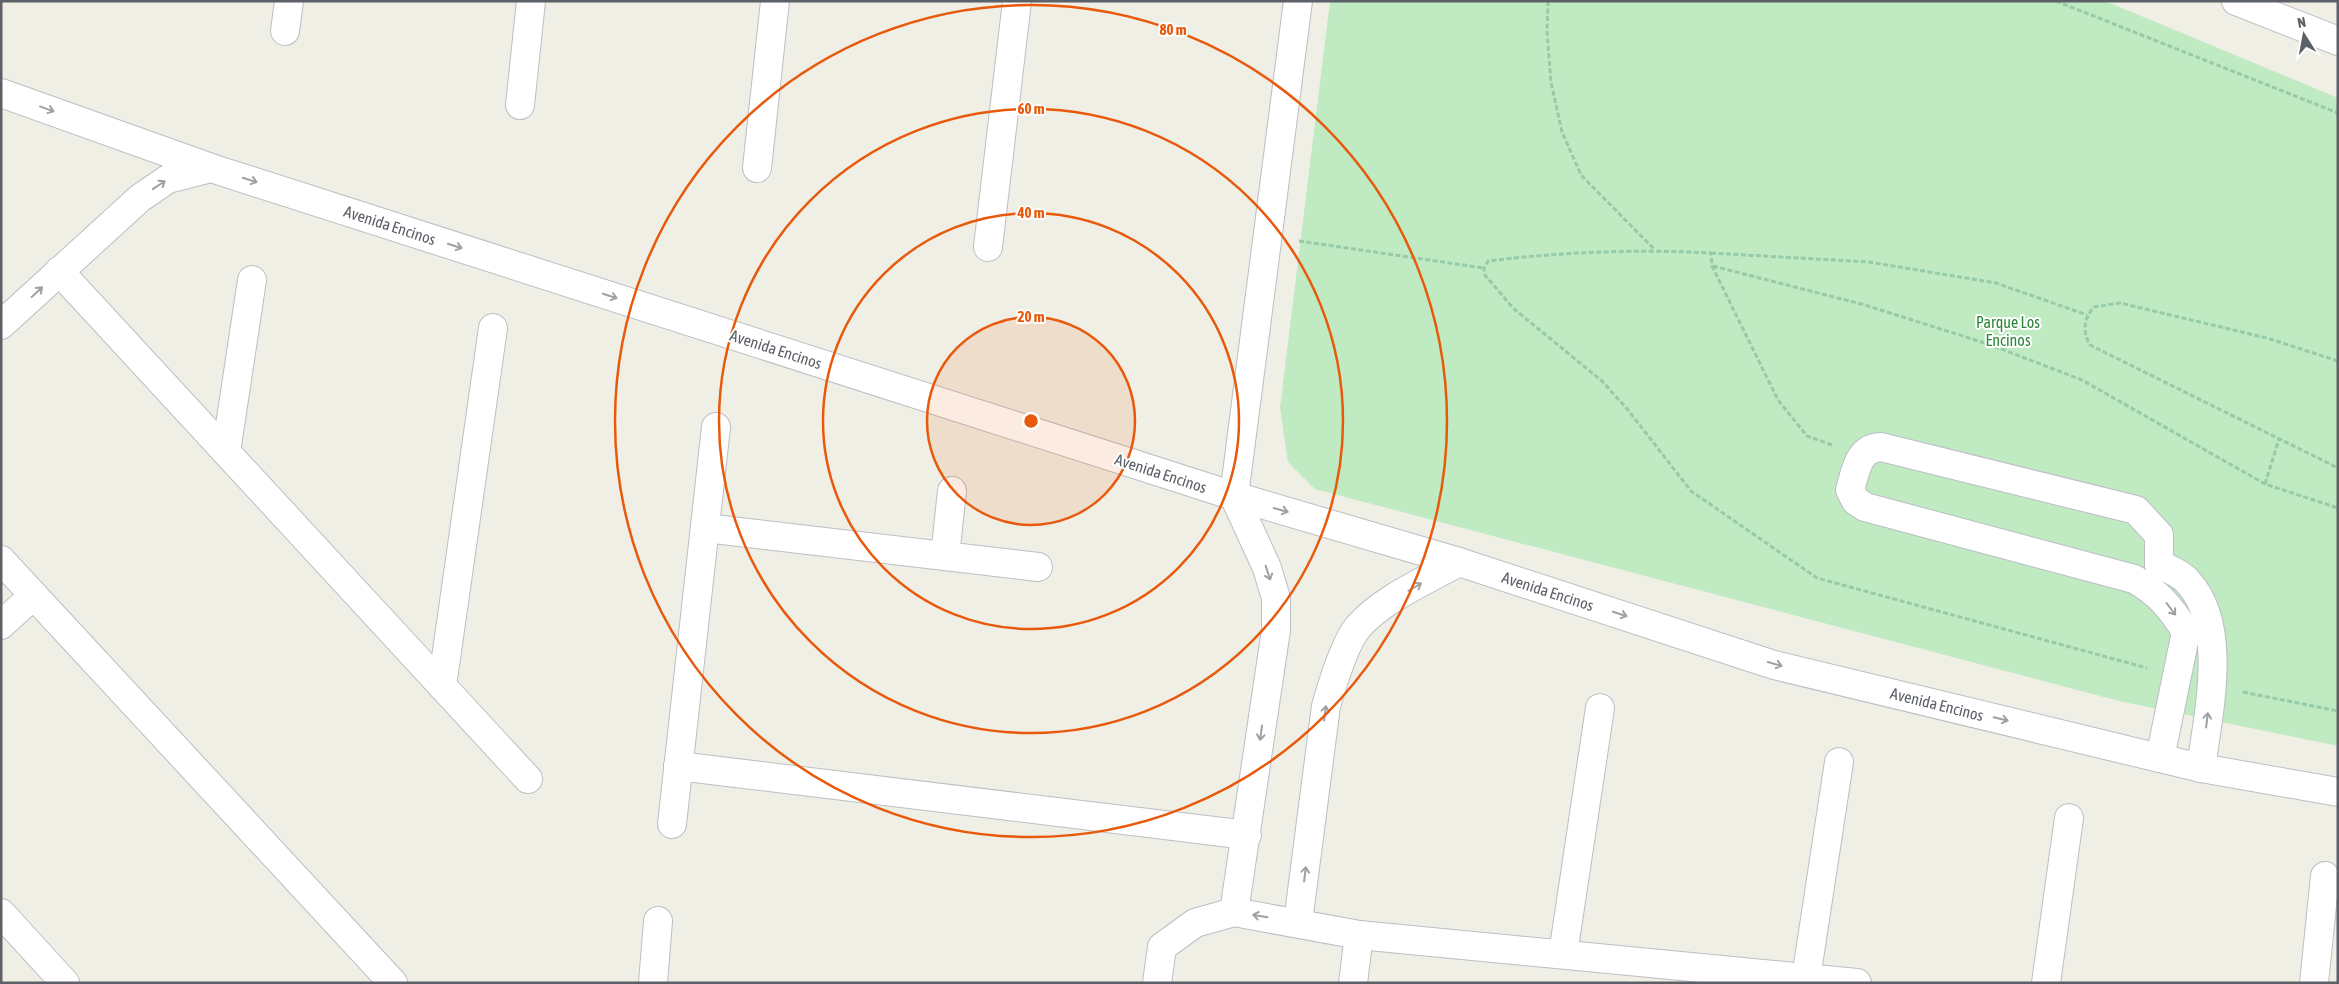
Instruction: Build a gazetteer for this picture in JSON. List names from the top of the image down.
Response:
{
  "streets": {
    "street": ["Avenida Encinos"]
  },
  "parks": ["Parque Los Encinos"],
  "north": "top",
  "rings": [
    "80 m",
    "60 m",
    "40 m",
    "20 m"
  ]
}
